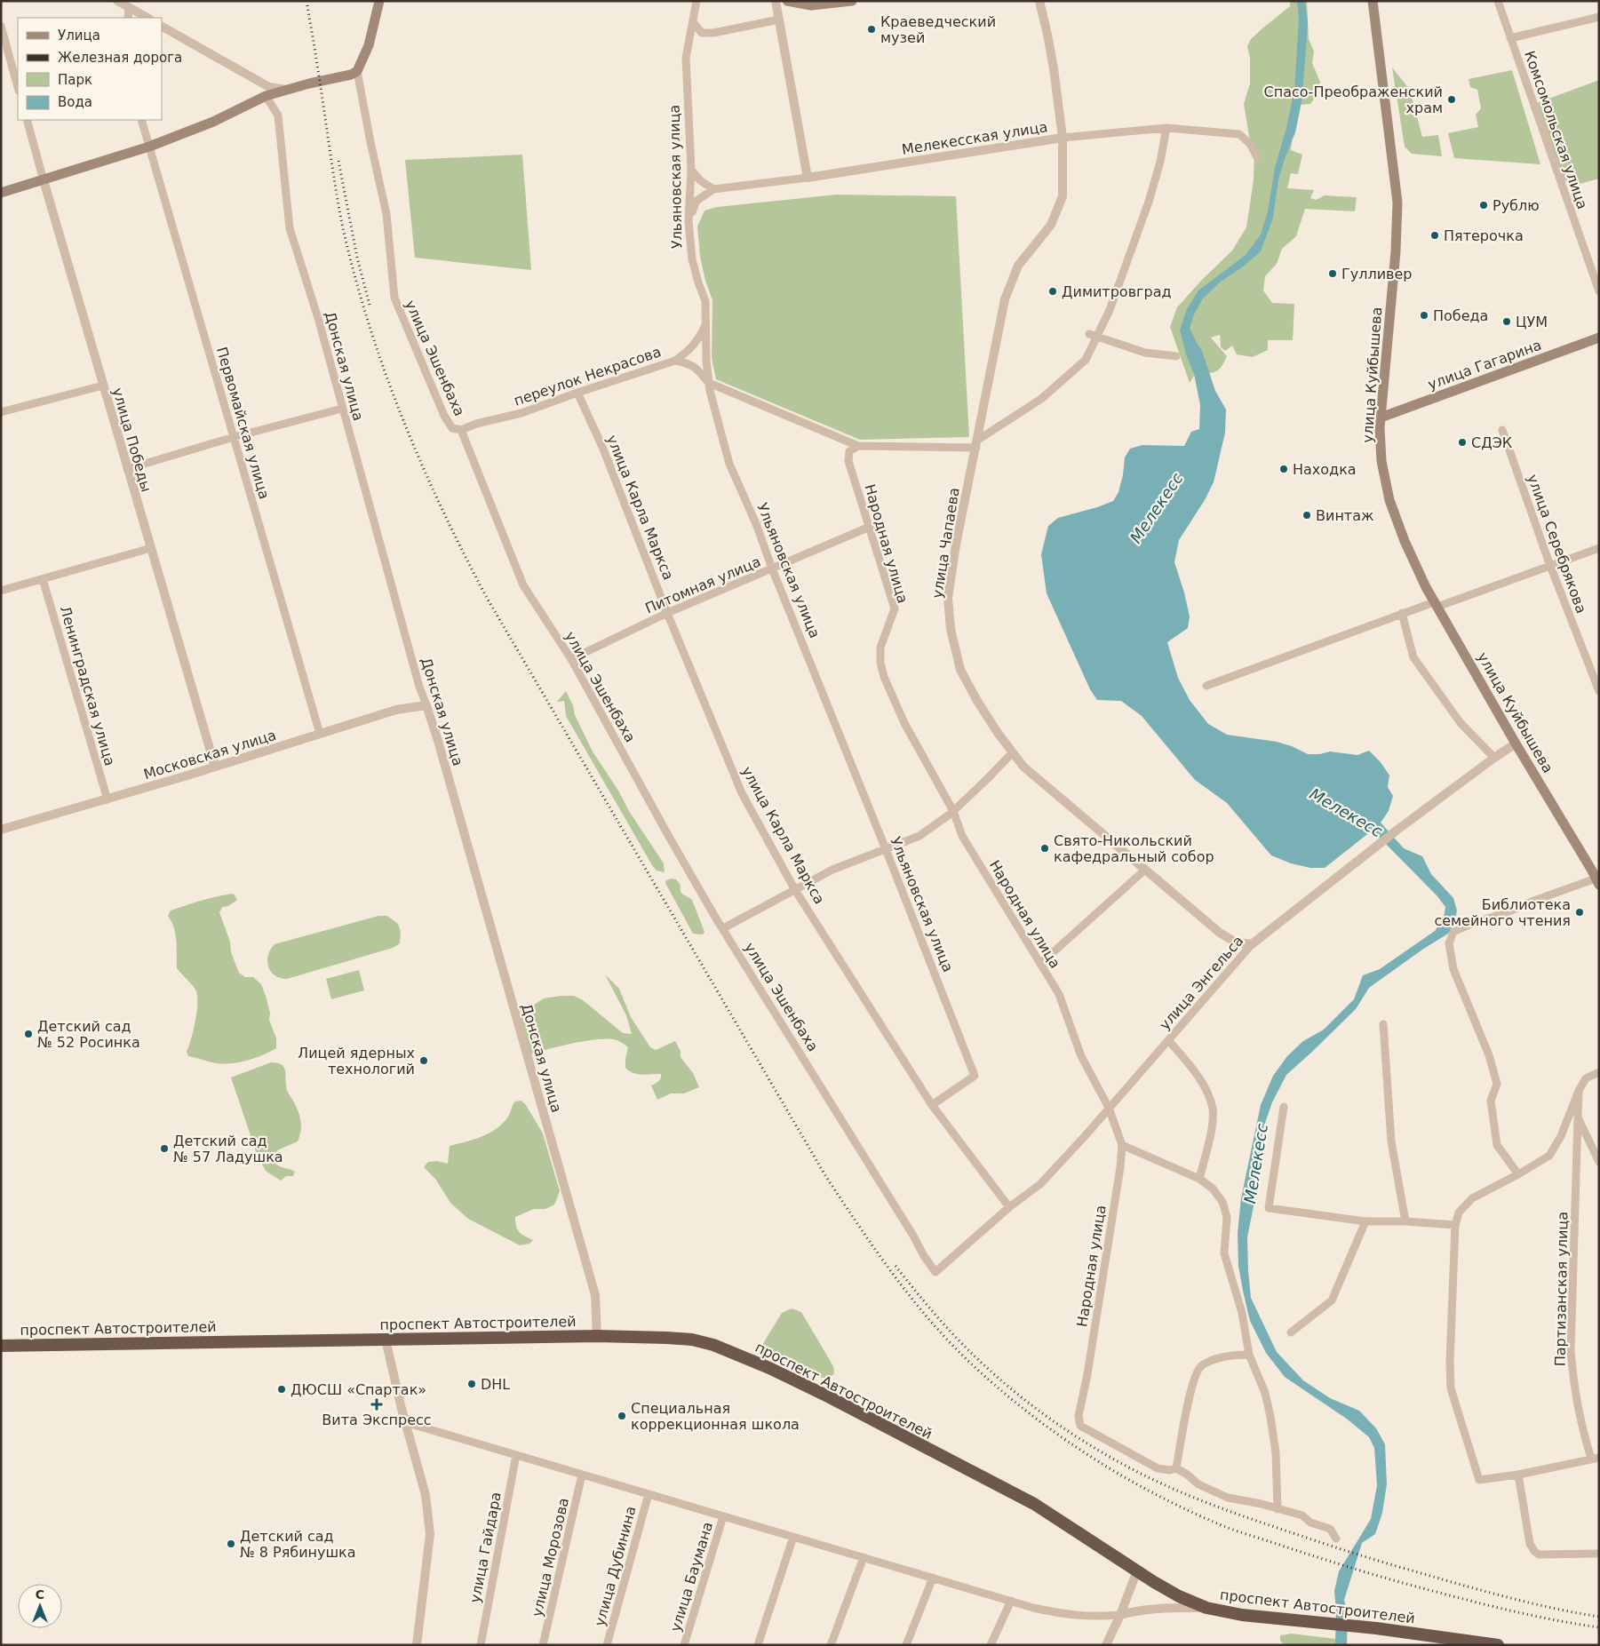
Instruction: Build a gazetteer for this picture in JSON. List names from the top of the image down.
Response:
{
  "streets": {
    "highway": ["проспект Автостроителей"],
    "main road": ["улица Гагарина", "улица Куйбышева"],
    "street": [
      "Комсомольская улица",
      "Мелекесская улица",
      "Ульяновская улица",
      "улица Эшенбаха",
      "Донская улица",
      "переулок Некрасова",
      "Первомайская улица",
      "улица Победы",
      "улица Карла Маркса",
      "улица Чапаева",
      "Народная улица",
      "улица Серебрякова",
      "Питомная улица",
      "Ленинградская улица",
      "Московская улица",
      "улица Энгельса",
      "Партизанская улица",
      "улица Гайдара",
      "улица Морозова",
      "улица Дубинина",
      "улица Баумана"
    ]
  },
  "crossings": [
    ["Мелекесская улица", "улица Чапаева"],
    ["Ульяновская улица", "переулок Некрасова"],
    ["Ульяновская улица", "улица Карла Маркса"],
    ["Ульяновская улица", "Питомная улица"],
    ["улица Эшенбаха", "переулок Некрасова"],
    ["улица Эшенбаха", "Питомная улица"],
    ["улица Эшенбаха", "улица Энгельса"],
    ["улица Гагарина", "улица Куйбышева"],
    ["Донская улица", "Московская улица"],
    ["Донская улица", "проспект Автостроителей"],
    ["улица Куйбышева", "улица Энгельса"],
    ["переулок Некрасова", "улица Карла Маркса"],
    ["Первомайская улица", "Московская улица"],
    ["улица Победы", "Московская улица"],
    ["улица Карла Маркса", "Питомная улица"],
    ["улица Карла Маркса", "улица Энгельса"],
    ["улица Чапаева", "улица Энгельса"],
    ["Народная улица", "Питомная улица"],
    ["Народная улица", "улица Энгельса"],
    ["Ленинградская улица", "Московская улица"]
  ],
  "water": ["Мелекесс"],
  "places": {
    "other": [
      "Краеведческий музей",
      "Спасо-Преображенский храм",
      "Рублю",
      "Пятерочка",
      "Гулливер",
      "Димитровград",
      "Победа",
      "ЦУМ",
      "СДЭК",
      "Находка",
      "Винтаж",
      "Свято-Никольский кафедральный собор",
      "Библиотека семейного чтения",
      "Детский сад № 52 Росинка",
      "Лицей ядерных технологий",
      "Детский сад № 57 Ладушка",
      "DHL",
      "ДЮСШ «Спартак»",
      "Специальная коррекционная школа",
      "Детский сад № 8 Рябинушка"
    ],
    "health": ["Вита Экспресс"]
  },
  "legend": [
    "Улица",
    "Железная дорога",
    "Парк",
    "Вода"
  ],
  "north": "top"
}
